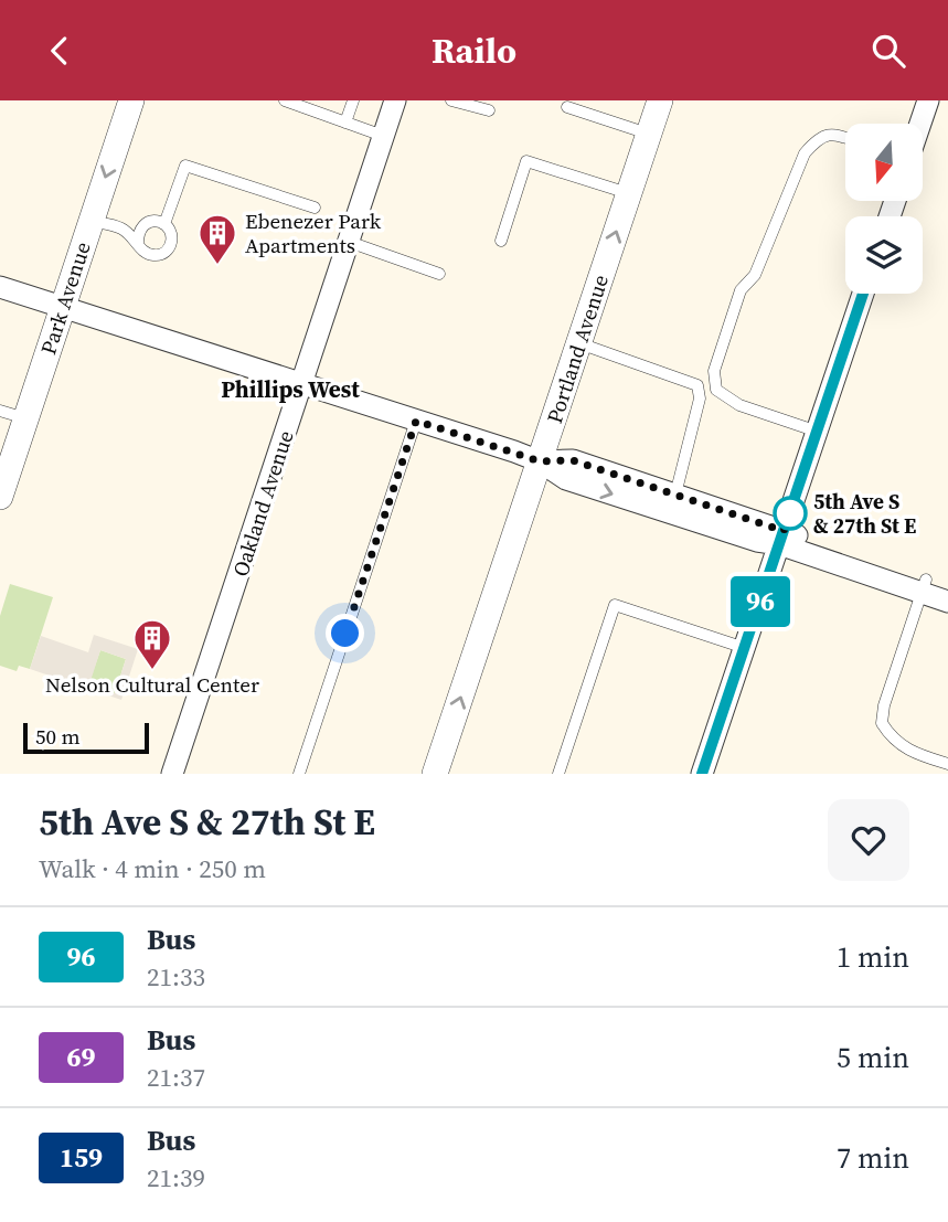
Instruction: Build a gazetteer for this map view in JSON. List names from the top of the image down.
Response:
{
  "streets": {
    "street": ["Park Avenue", "Portland Avenue", "Oakland Avenue"]
  },
  "one_way": ["Portland Avenue"],
  "districts": ["Phillips West"],
  "places": {
    "building": ["Ebenezer Park Apartments", "Nelson Cultural Center"],
    "other": ["5th Ave S & 27th St E"]
  },
  "lines": ["bus line 96"],
  "scale_bar": "50 m",
  "north": "bottom",
  "page": {
    "header": "Railo",
    "on_map": "96",
    "scale": "50 m",
    "heading": ["5th Ave S & 27th St E", "Walk · 4 min · 250 m"],
    "list": [
      {
        "mark": "96",
        "name": "Bus",
        "note": "21:33",
        "value": "1 min"
      },
      {
        "mark": "69",
        "name": "Bus",
        "note": "21:37",
        "value": "5 min"
      },
      {
        "mark": "159",
        "name": "Bus",
        "note": "21:39",
        "value": "7 min"
      }
    ]
  }
}
